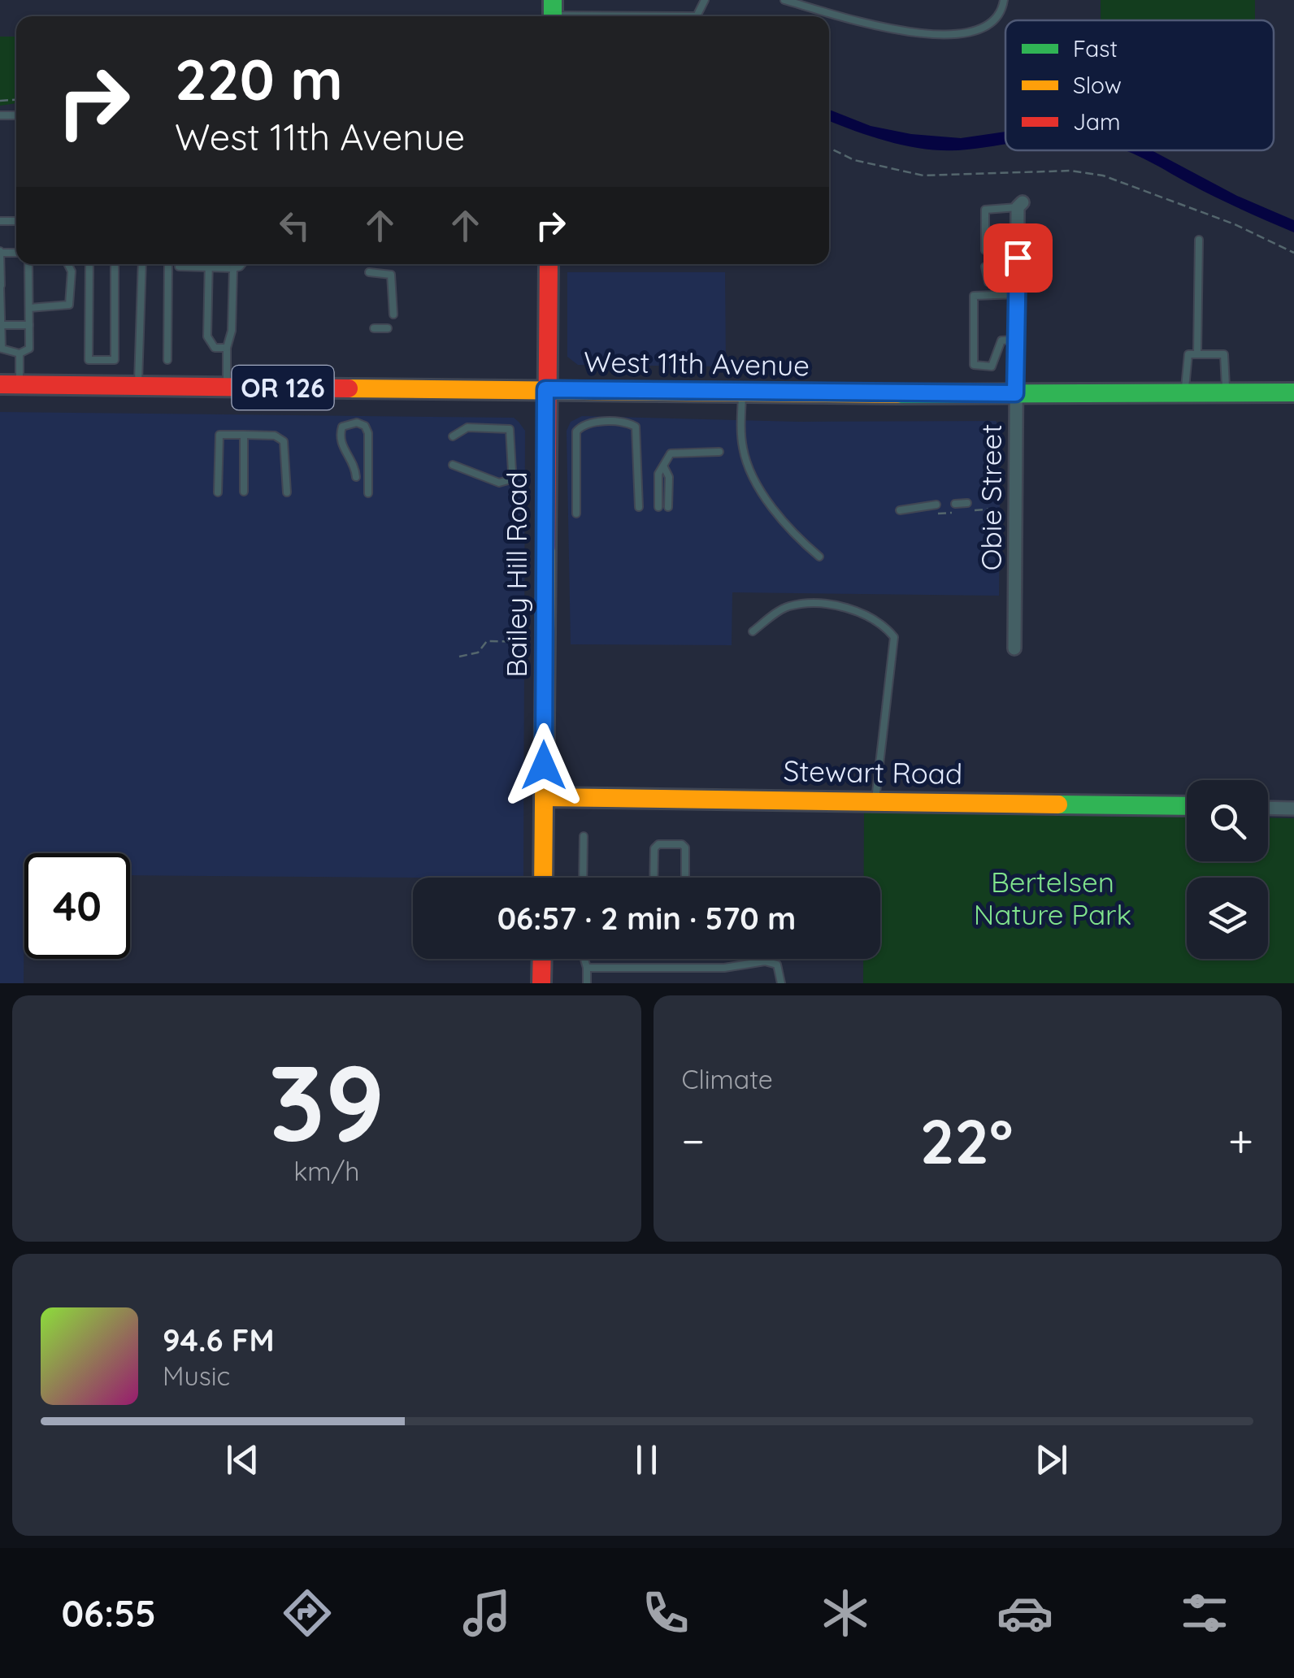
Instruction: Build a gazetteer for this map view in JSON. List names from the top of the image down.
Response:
{
  "streets": {
    "main road": [
      "West 11th Avenue",
      "OR 126",
      "Bailey Hill Road",
      "Stewart Road"
    ],
    "street": ["Obie Street"]
  },
  "crossings": [
    ["West 11th Avenue", "Obie Street"],
    ["West 11th Avenue", "Bailey Hill Road"],
    ["Bailey Hill Road", "Stewart Road"]
  ],
  "parks": ["Bertelsen Nature Park"],
  "legend": ["Fast", "Slow", "Jam"],
  "page": {
    "turn": ["220 m", "West 11th Avenue"],
    "limit": "40",
    "trip": "06:57 · 2 min · 570 m",
    "tile": [
      ["39", "km/h"],
      "Climate"
    ],
    "heat": ["−", "22°", "+"],
    "song": ["94.6 FM", "Music"],
    "tabs": "06:55"
  }
}
